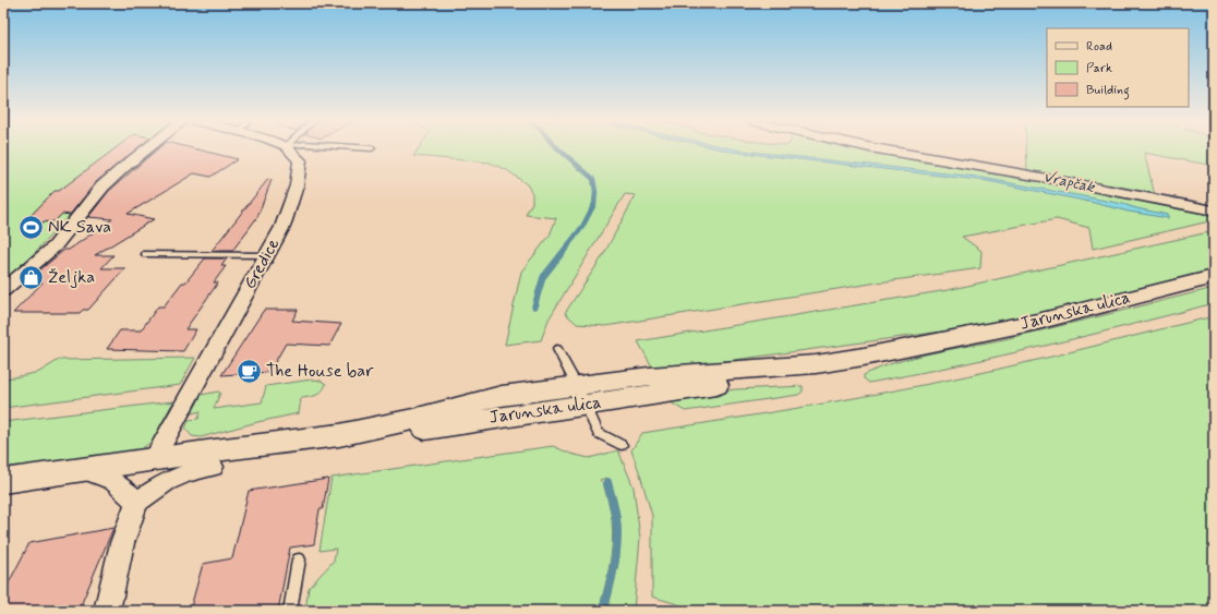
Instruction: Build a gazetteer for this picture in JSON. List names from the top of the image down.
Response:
{
  "streets": {
    "street": ["Gredice", "Jarunska ulica"]
  },
  "crossings": [
    ["Gredice", "Jarunska ulica"]
  ],
  "water": ["Vrapčak"],
  "places": {
    "sports": ["NK Sava"],
    "shop": ["Željka"],
    "cafe": ["The House bar"]
  },
  "legend": ["Road", "Park", "Building"]
}
